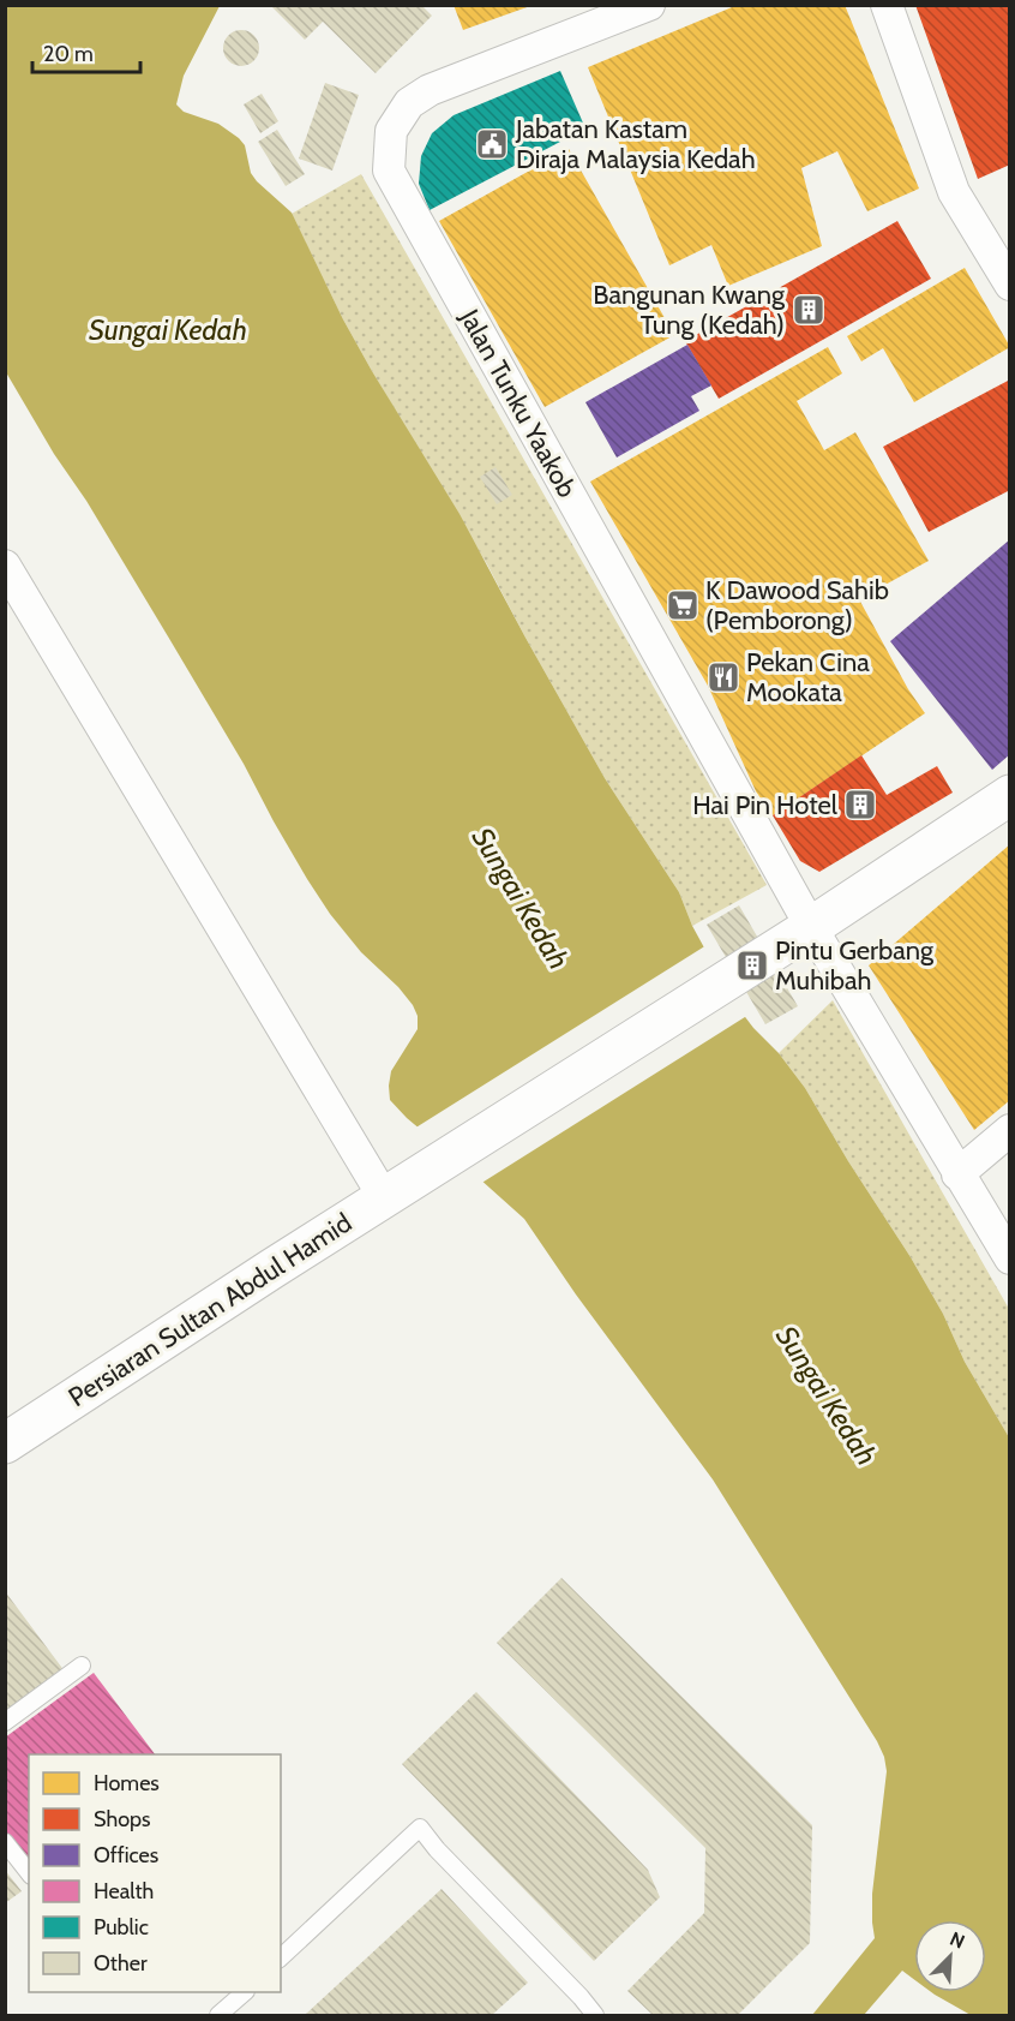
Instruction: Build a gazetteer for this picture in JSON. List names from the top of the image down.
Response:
{
  "streets": {
    "main road": ["Persiaran Sultan Abdul Hamid"],
    "street": ["Jalan Tunku Yaakob"]
  },
  "crossings": [
    ["Jalan Tunku Yaakob", "Persiaran Sultan Abdul Hamid"]
  ],
  "water": ["Sungai Kedah"],
  "places": {
    "public building": ["Jabatan Kastam Diraja Malaysia Kedah"],
    "building": ["Bangunan Kwang Tung (Kedah)", "Hai Pin Hotel", "Pintu Gerbang Muhibah"],
    "supermarket": ["K Dawood Sahib (Pemborong)"],
    "restaurant": ["Pekan Cina Mookata"]
  },
  "legend": [
    "Homes",
    "Shops",
    "Offices",
    "Health",
    "Public",
    "Other"
  ],
  "scale_bar": "20 m",
  "north": "top right"
}
